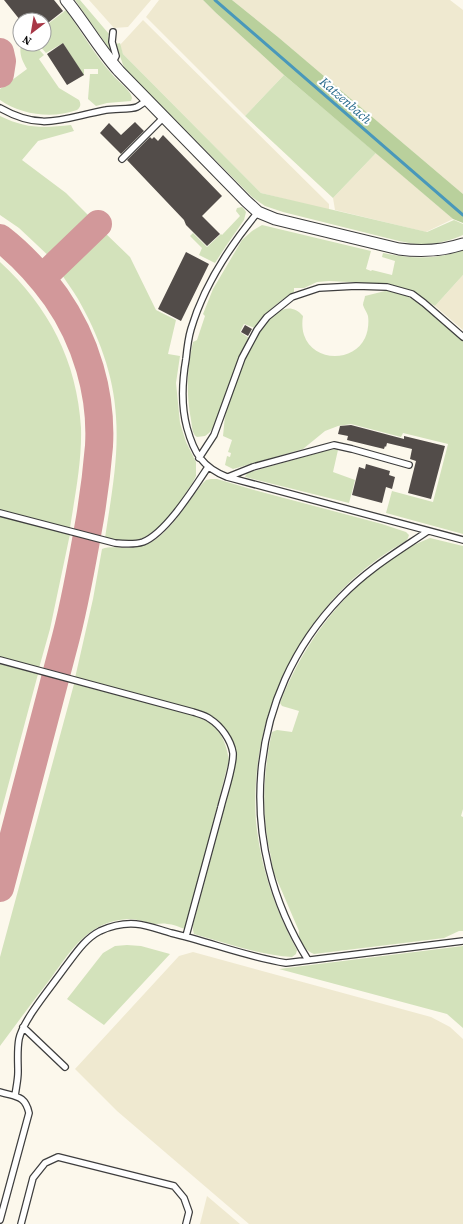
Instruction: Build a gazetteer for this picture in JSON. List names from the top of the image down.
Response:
{
  "water": ["Katzenbach"],
  "north": "bottom left"
}
